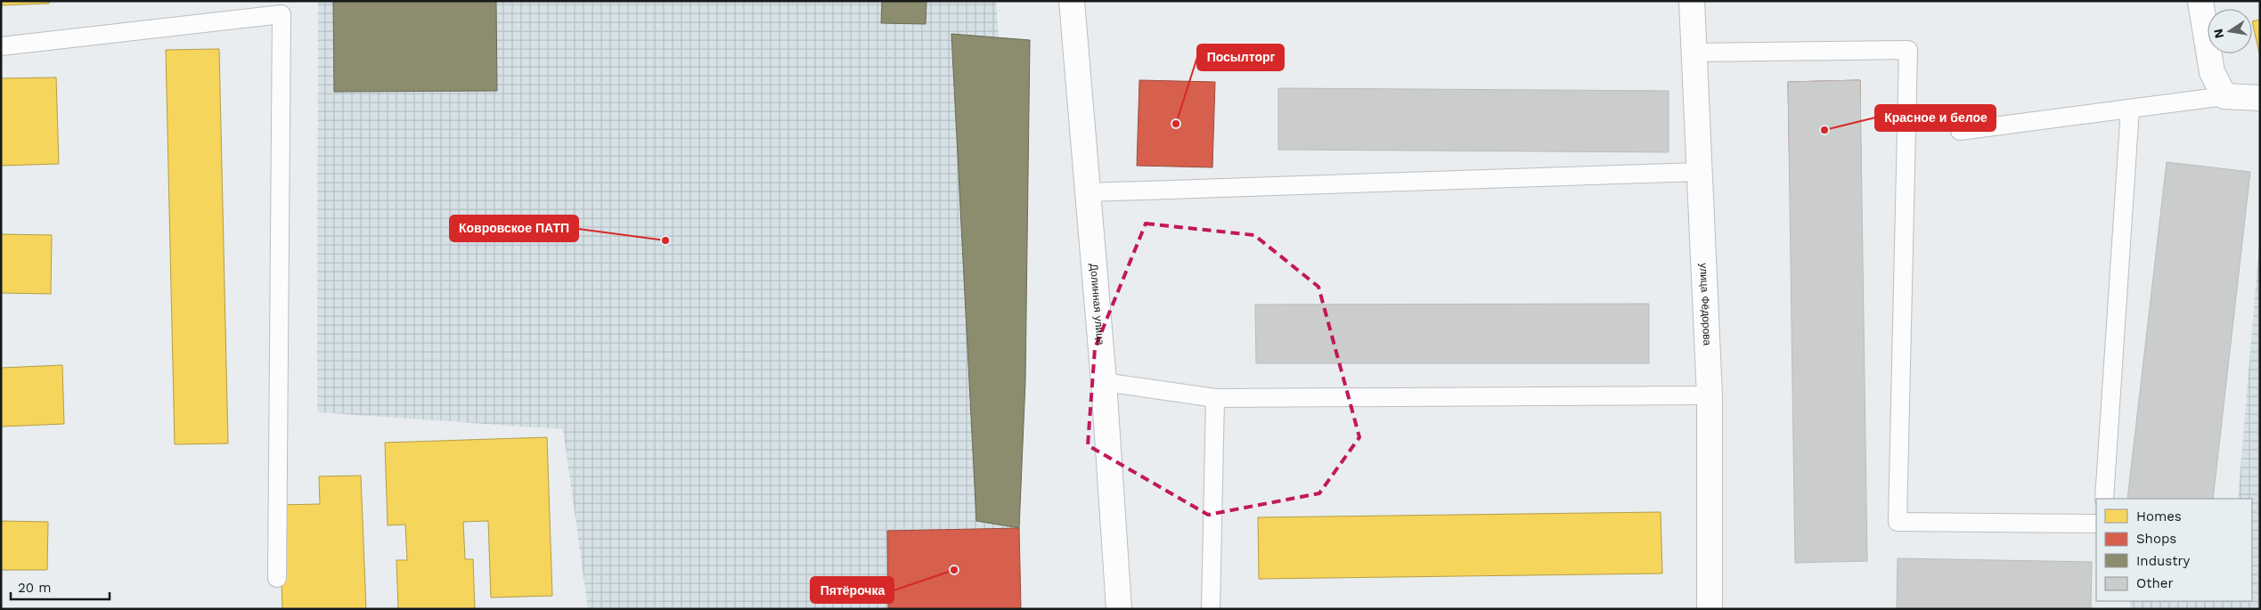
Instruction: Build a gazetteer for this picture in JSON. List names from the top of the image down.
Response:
{
  "streets": {
    "street": ["Долинная улица", "улица Фёдорова"]
  },
  "places": [
    "Посылторг",
    "Красное и белое",
    "Ковровское ПАТП",
    "Пятёрочка"
  ],
  "legend": [
    "Homes",
    "Shops",
    "Industry",
    "Other"
  ],
  "scale_bar": "20 m",
  "north": "left"
}
